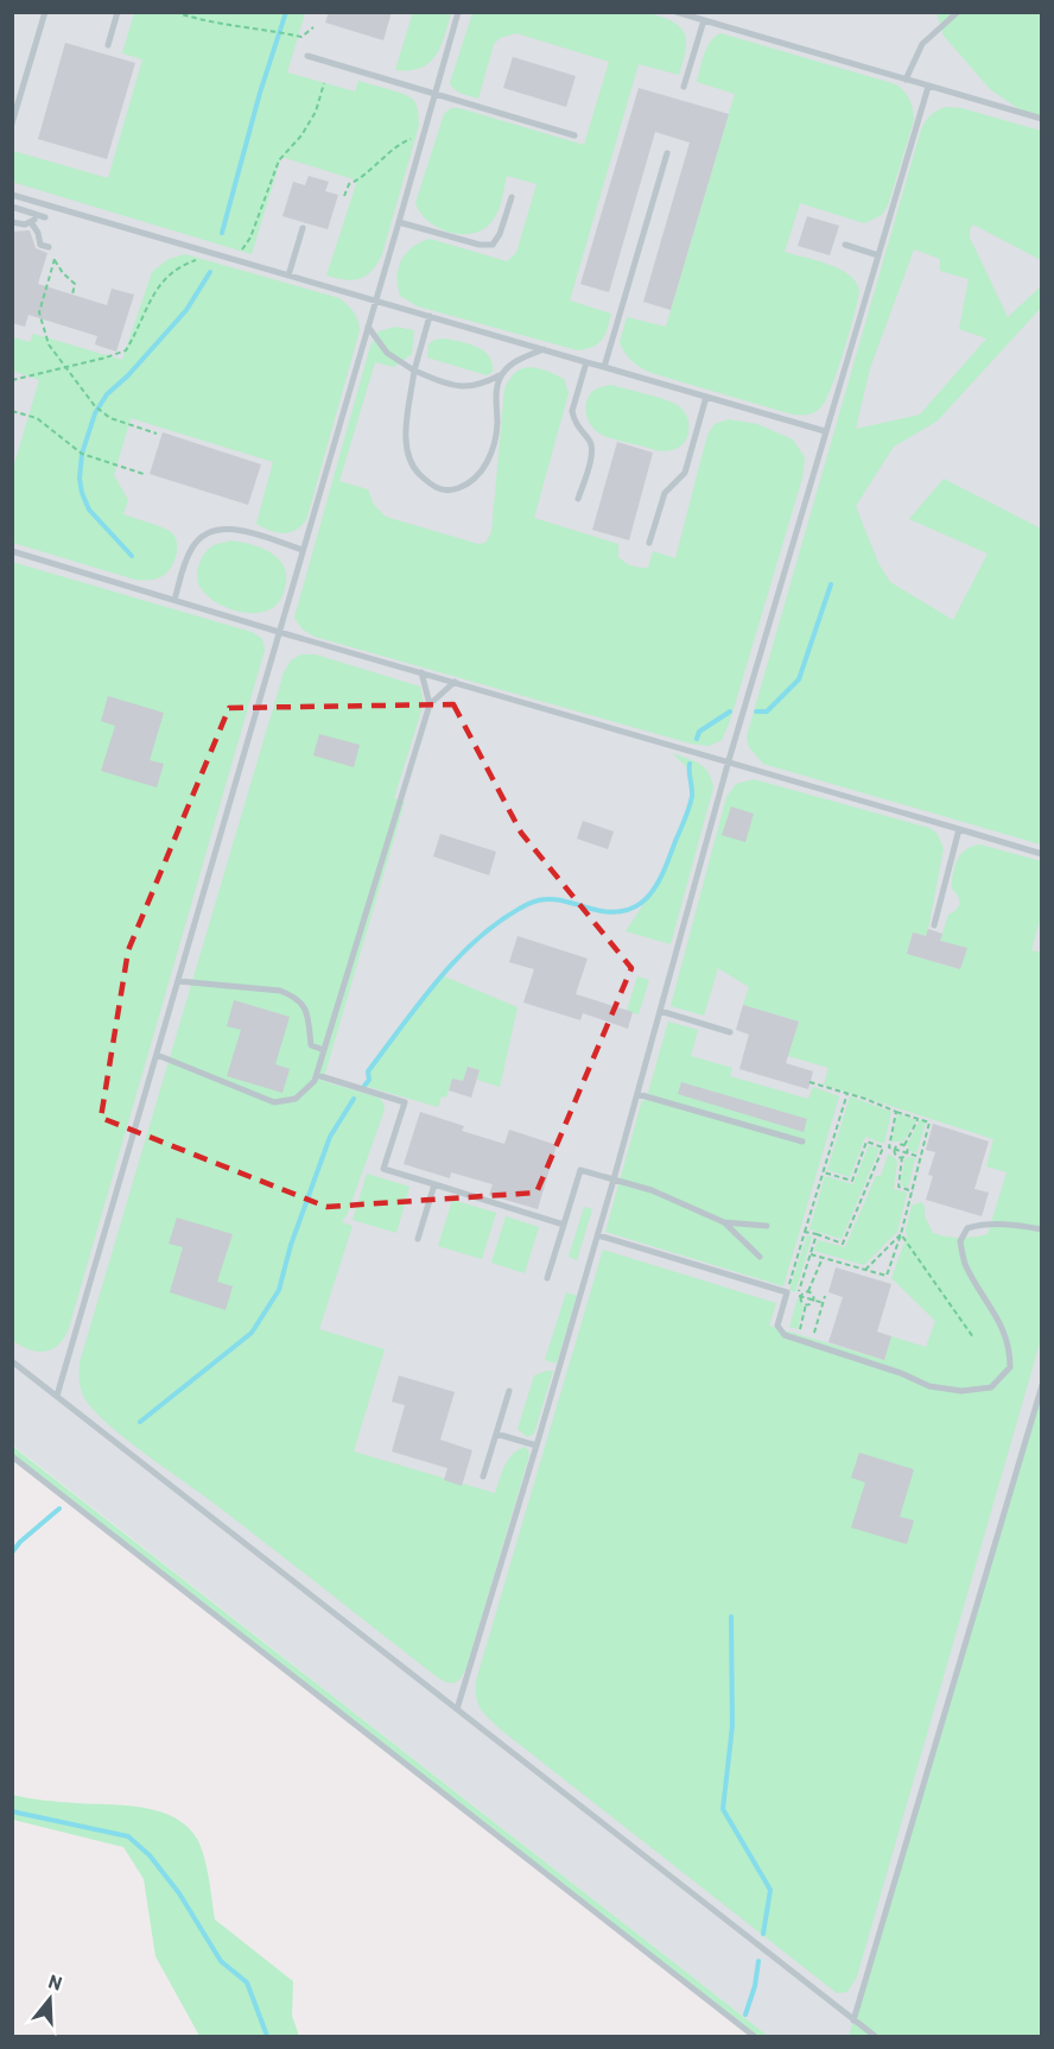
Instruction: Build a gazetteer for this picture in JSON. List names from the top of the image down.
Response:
{
  "north": "top"
}
